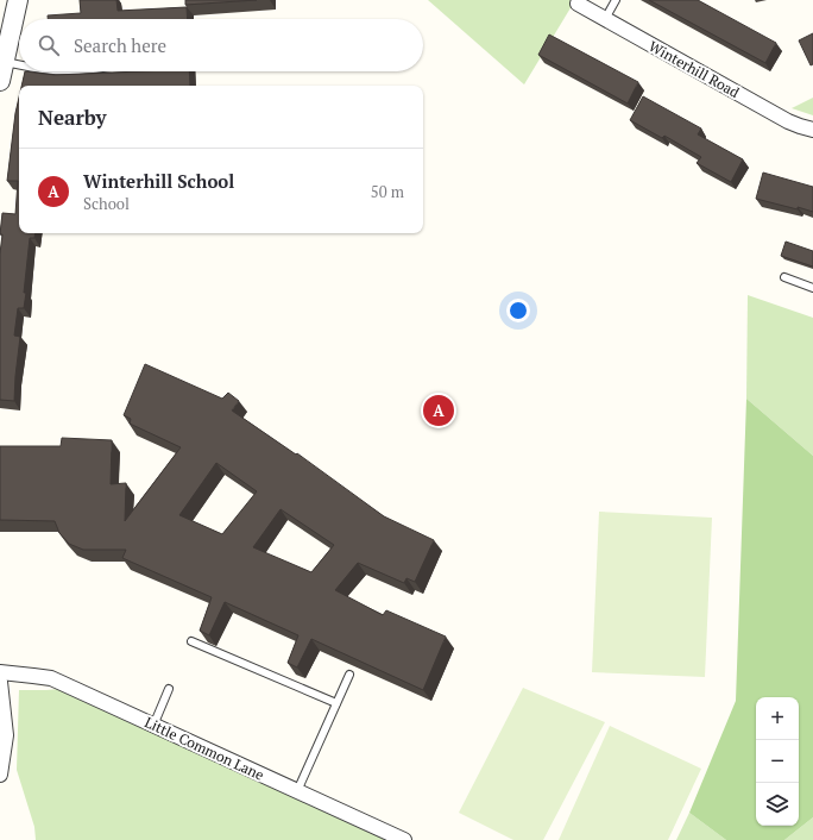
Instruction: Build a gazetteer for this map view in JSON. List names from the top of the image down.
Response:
{
  "streets": {
    "street": ["Winterhill Road", "Little Common Lane"]
  },
  "page": {
    "search": "Search here",
    "heading": "Nearby",
    "list": [
      {
        "mark": "A",
        "name": "Winterhill School",
        "note": "School",
        "value": "50 m"
      }
    ],
    "pins": "A",
    "map_buttons": ["+", "−"]
  }
}
